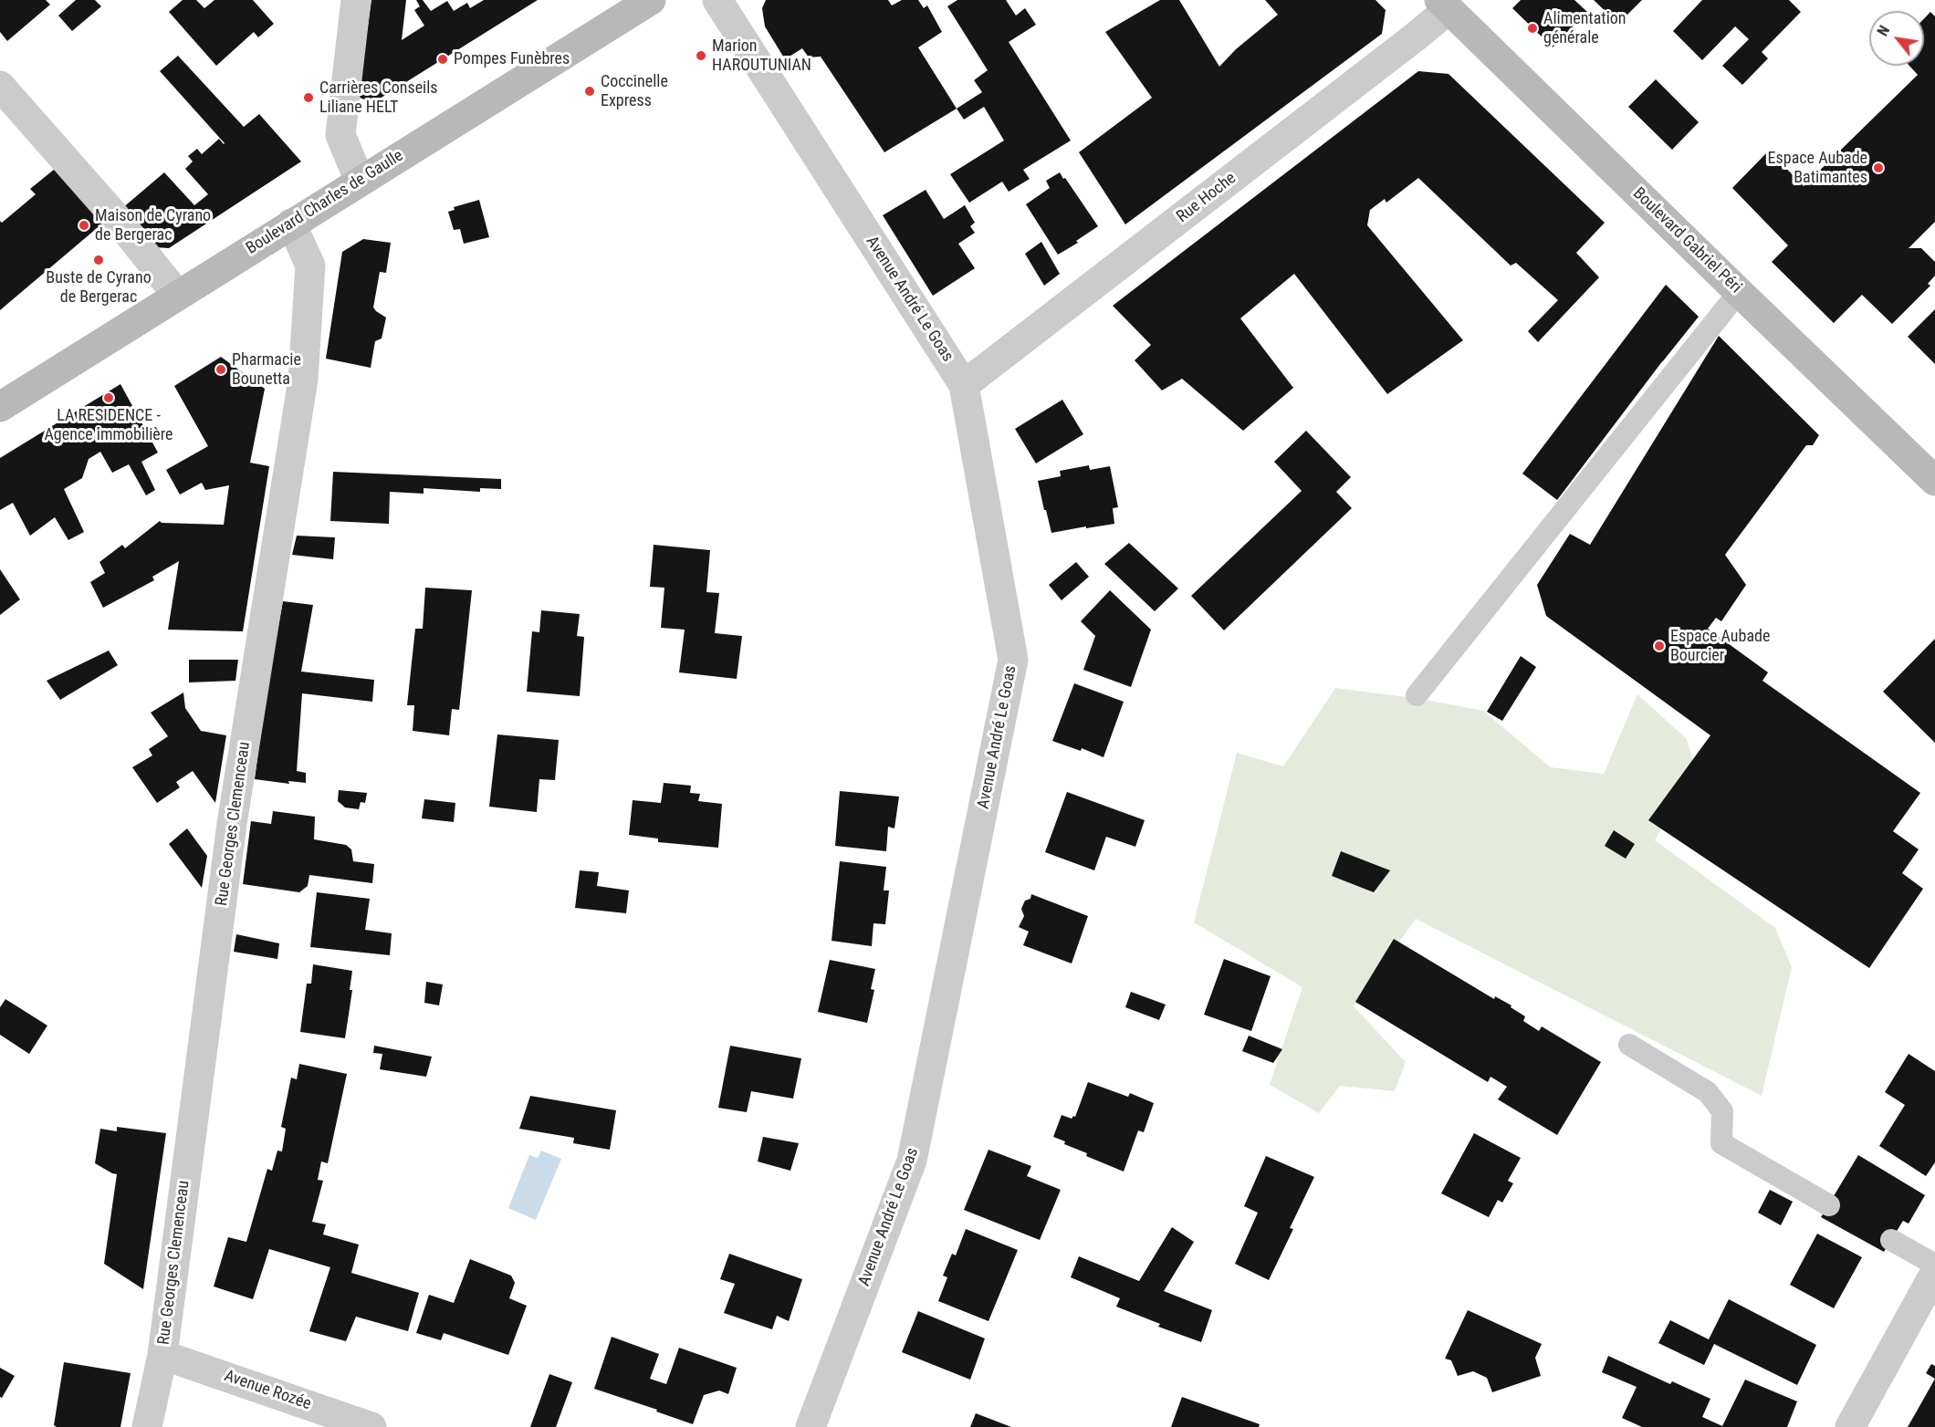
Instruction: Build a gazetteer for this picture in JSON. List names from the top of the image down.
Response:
{
  "streets": {
    "main road": ["Boulevard Charles de Gaulle", "Boulevard Gabriel Péri"],
    "street": [
      "Rue Hoche",
      "Avenue André Le Goas",
      "Rue Georges Clemenceau",
      "Avenue Rozée"
    ]
  },
  "crossings": [
    ["Rue Hoche", "Boulevard Gabriel Péri"],
    ["Rue Hoche", "Avenue André Le Goas"],
    ["Boulevard Charles de Gaulle", "Rue Georges Clemenceau"],
    ["Rue Georges Clemenceau", "Avenue Rozée"]
  ],
  "places": [
    "Alimentation générale",
    "Marion HAROUTUNIAN",
    "Pompes Funèbres",
    "Coccinelle Express",
    "Carrières Conseils Liliane HELT",
    "Espace Aubade Batimantes",
    "Maison de Cyrano de Bergerac",
    "Buste de Cyrano de Bergerac",
    "Pharmacie Bounetta",
    "LA RESIDENCE - Agence immobilière",
    "Espace Aubade Bourcier"
  ],
  "north": "top left"
}
